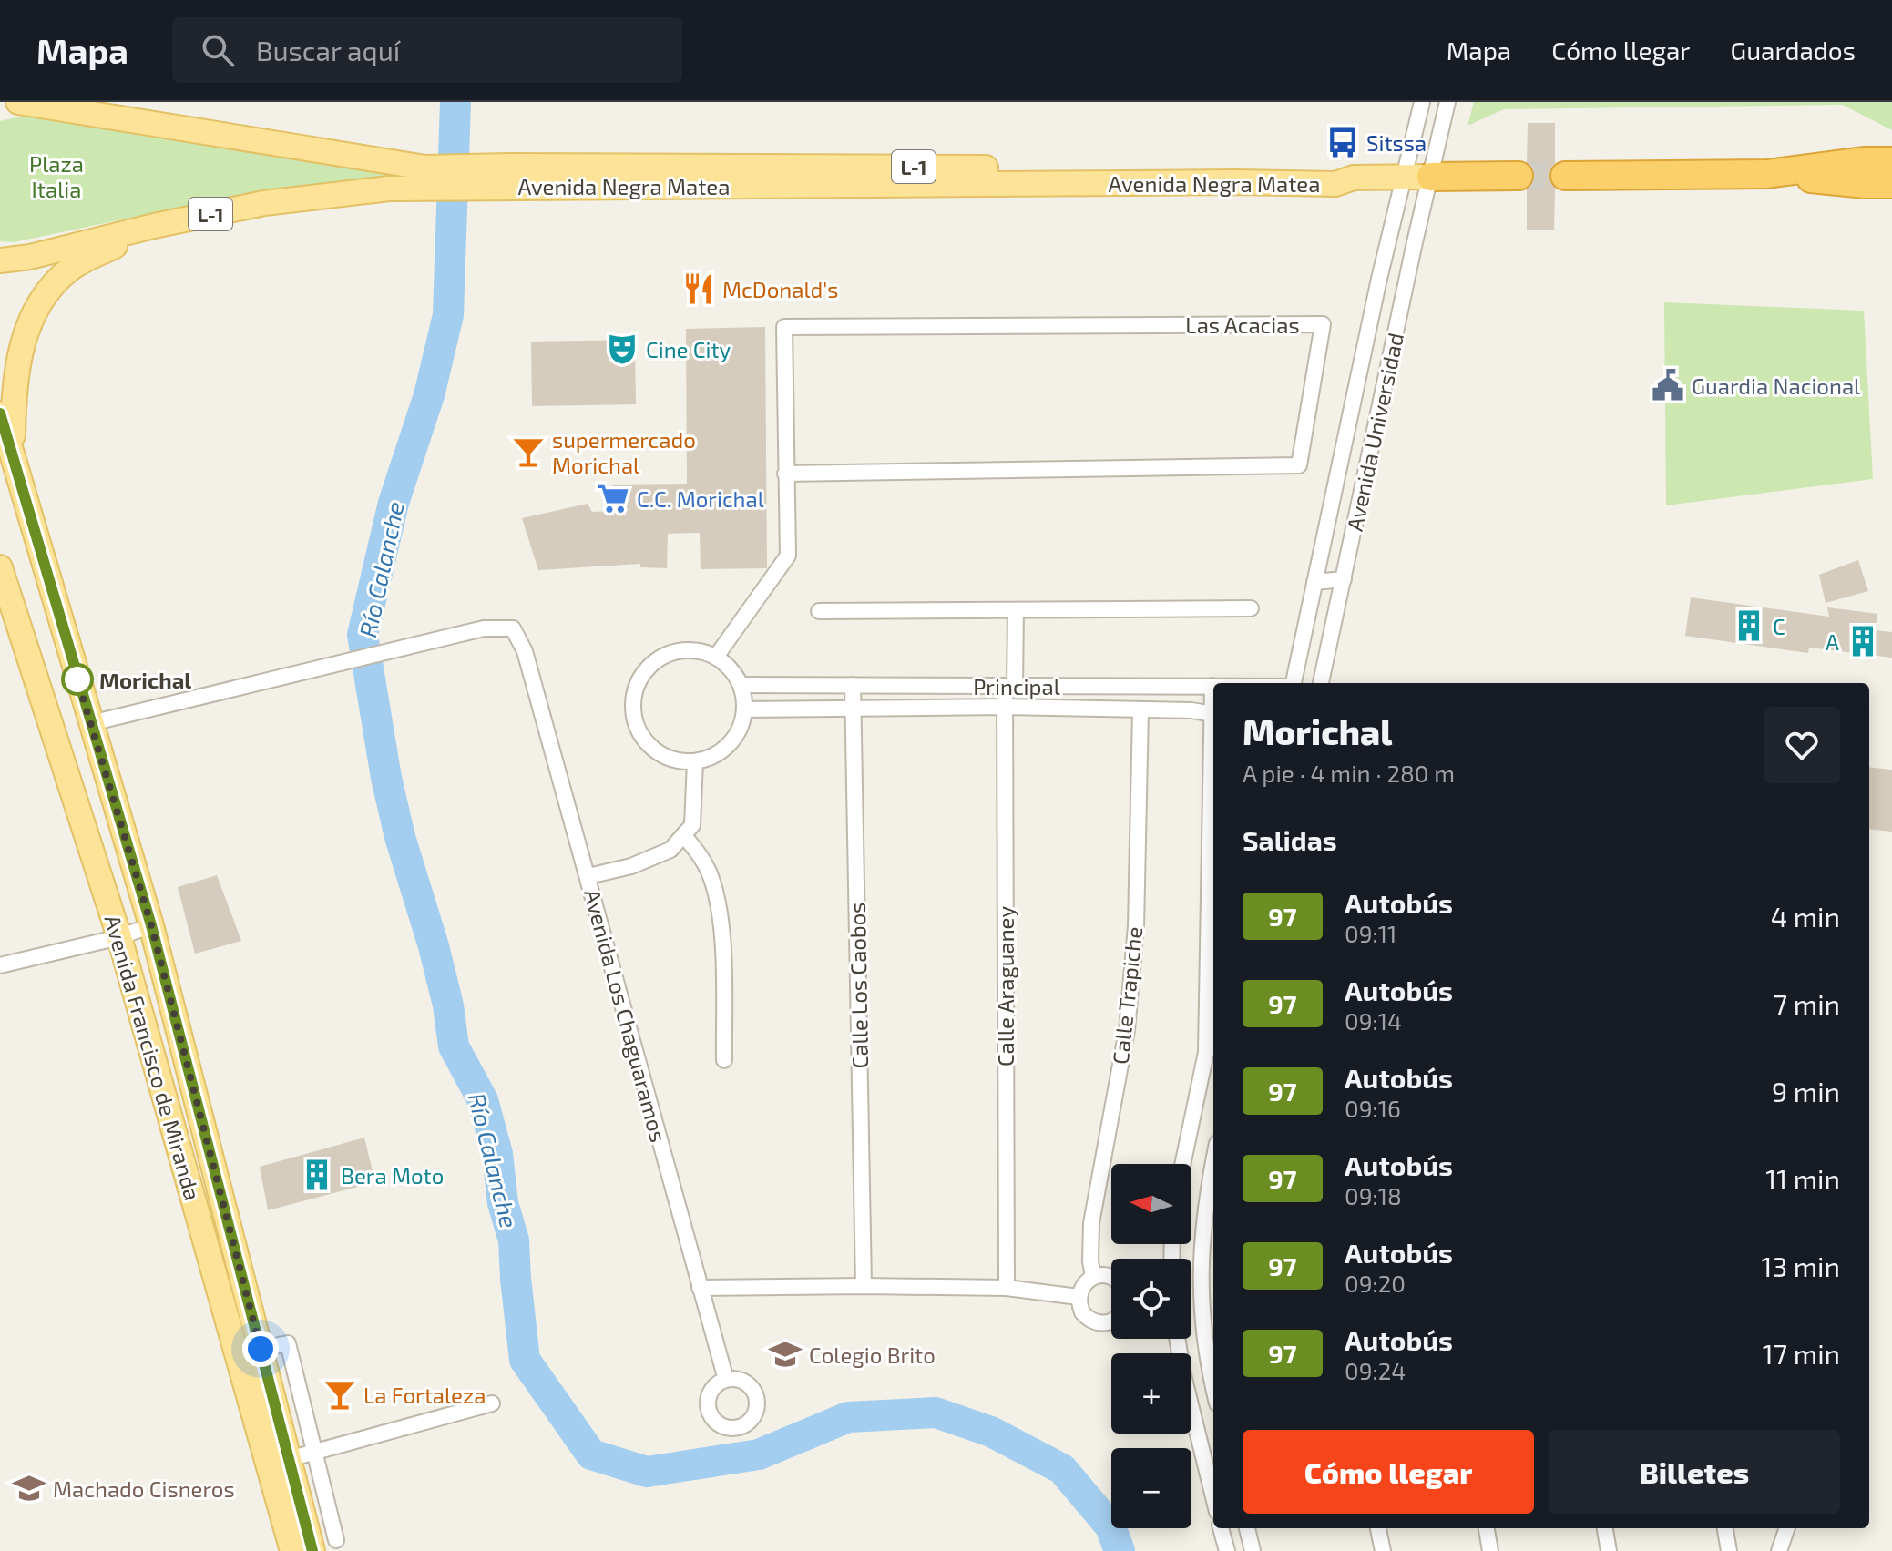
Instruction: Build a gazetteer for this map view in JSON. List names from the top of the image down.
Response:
{
  "streets": {
    "main road": ["L-1", "Avenida Negra Matea", "Avenida Francisco de Miranda"],
    "street": [
      "Las Acacias",
      "Avenida Universidad",
      "Principal",
      "Calle Los Caobos",
      "Calle Araguaney",
      "Calle Trapiche",
      "Avenida Los Chaguaramos"
    ]
  },
  "crossings": [
    ["Avenida Negra Matea", "Avenida Universidad"],
    ["Las Acacias", "Principal"],
    ["Principal", "Calle Los Caobos"],
    ["Principal", "Calle Araguaney"],
    ["Principal", "Calle Trapiche"],
    ["Avenida Los Chaguaramos", "Avenida Francisco de Miranda"]
  ],
  "water": ["Río Calanche"],
  "parks": ["Plaza Italia"],
  "places": {
    "bus stop": ["Sitssa"],
    "restaurant": ["McDonald's"],
    "theatre": ["Cine City"],
    "public building": ["Guardia Nacional"],
    "bar": ["supermercado Morichal", "La Fortaleza"],
    "supermarket": ["C.C. Morichal"],
    "building": ["C", "A", "Bera Moto"],
    "other": ["Morichal"],
    "school or university": ["Colegio Brito", "Machado Cisneros"]
  },
  "lines": ["bus line 97"],
  "north": "left",
  "page": {
    "header": "Mapa",
    "search": "Buscar aquí",
    "nav": ["Mapa", "Cómo llegar", "Guardados"],
    "heading": [
      ["Morichal", "A pie · 4 min · 280 m"],
      "Salidas"
    ],
    "list": [
      {
        "mark": "97",
        "name": "Autobús",
        "note": "09:11",
        "value": "4 min"
      },
      {
        "mark": "97",
        "name": "Autobús",
        "note": "09:14",
        "value": "7 min"
      },
      {
        "mark": "97",
        "name": "Autobús",
        "note": "09:16",
        "value": "9 min"
      },
      {
        "mark": "97",
        "name": "Autobús",
        "note": "09:18",
        "value": "11 min"
      },
      {
        "mark": "97",
        "name": "Autobús",
        "note": "09:20",
        "value": "13 min"
      },
      {
        "mark": "97",
        "name": "Autobús",
        "note": "09:24",
        "value": "17 min"
      }
    ],
    "map_buttons": ["+", "−"],
    "buttons": ["Cómo llegar", "Billetes"]
  }
}
